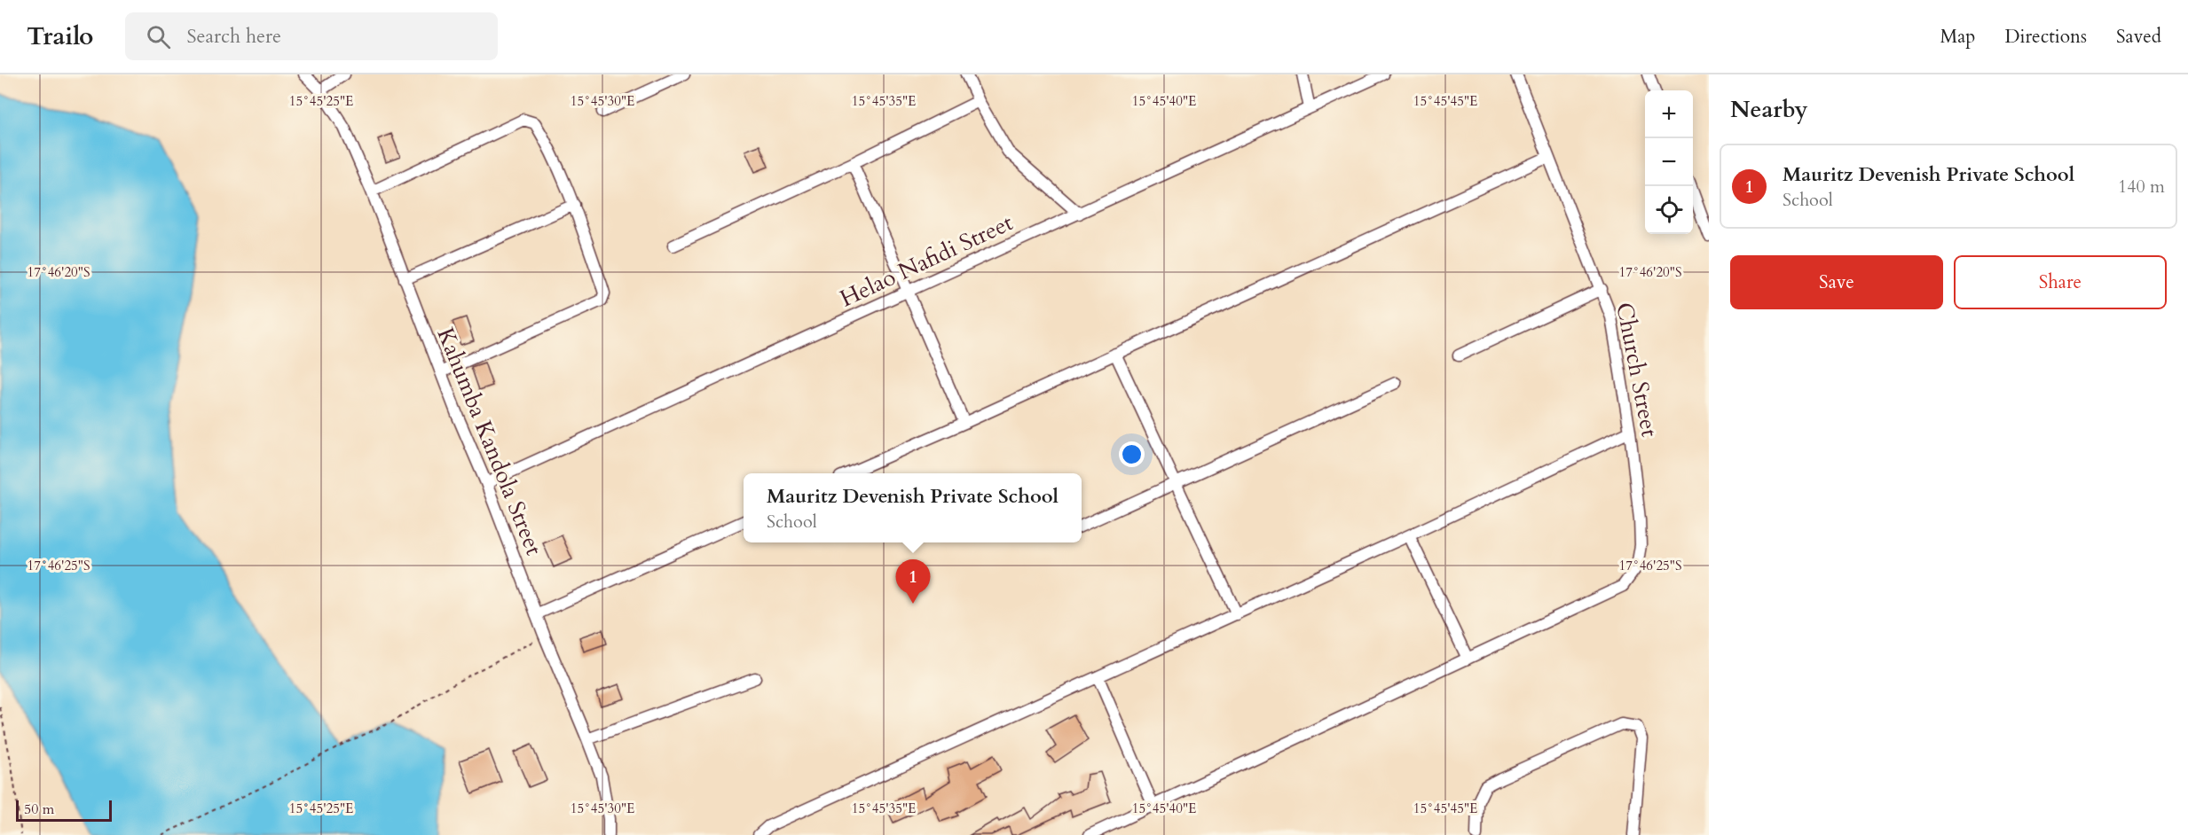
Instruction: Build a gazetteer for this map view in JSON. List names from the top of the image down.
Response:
{
  "streets": {
    "street": ["Helao Nafidi Street", "Church Street", "Kahumba Kandola Street"]
  },
  "crossings": [
    ["Helao Nafidi Street", "Kahumba Kandola Street"]
  ],
  "scale_bar": "50 m",
  "page": {
    "header": "Trailo",
    "search": "Search here",
    "nav": ["Map", "Directions", "Saved"],
    "heading": "Nearby",
    "map_buttons": ["+", "−"],
    "list": [
      {
        "mark": "1",
        "name": "Mauritz Devenish Private School",
        "note": "School",
        "value": "140 m"
      }
    ],
    "buttons": ["Save", "Share"],
    "popup": ["Mauritz Devenish Private School", "School"],
    "pins": "1",
    "scale": "50 m"
  },
  "coordinates": [
    "15°45'25\"E",
    "15°45'30\"E",
    "15°45'35\"E",
    "15°45'40\"E",
    "15°45'45\"E",
    "17°46'20\"S",
    "17°46'25\"S"
  ]
}
